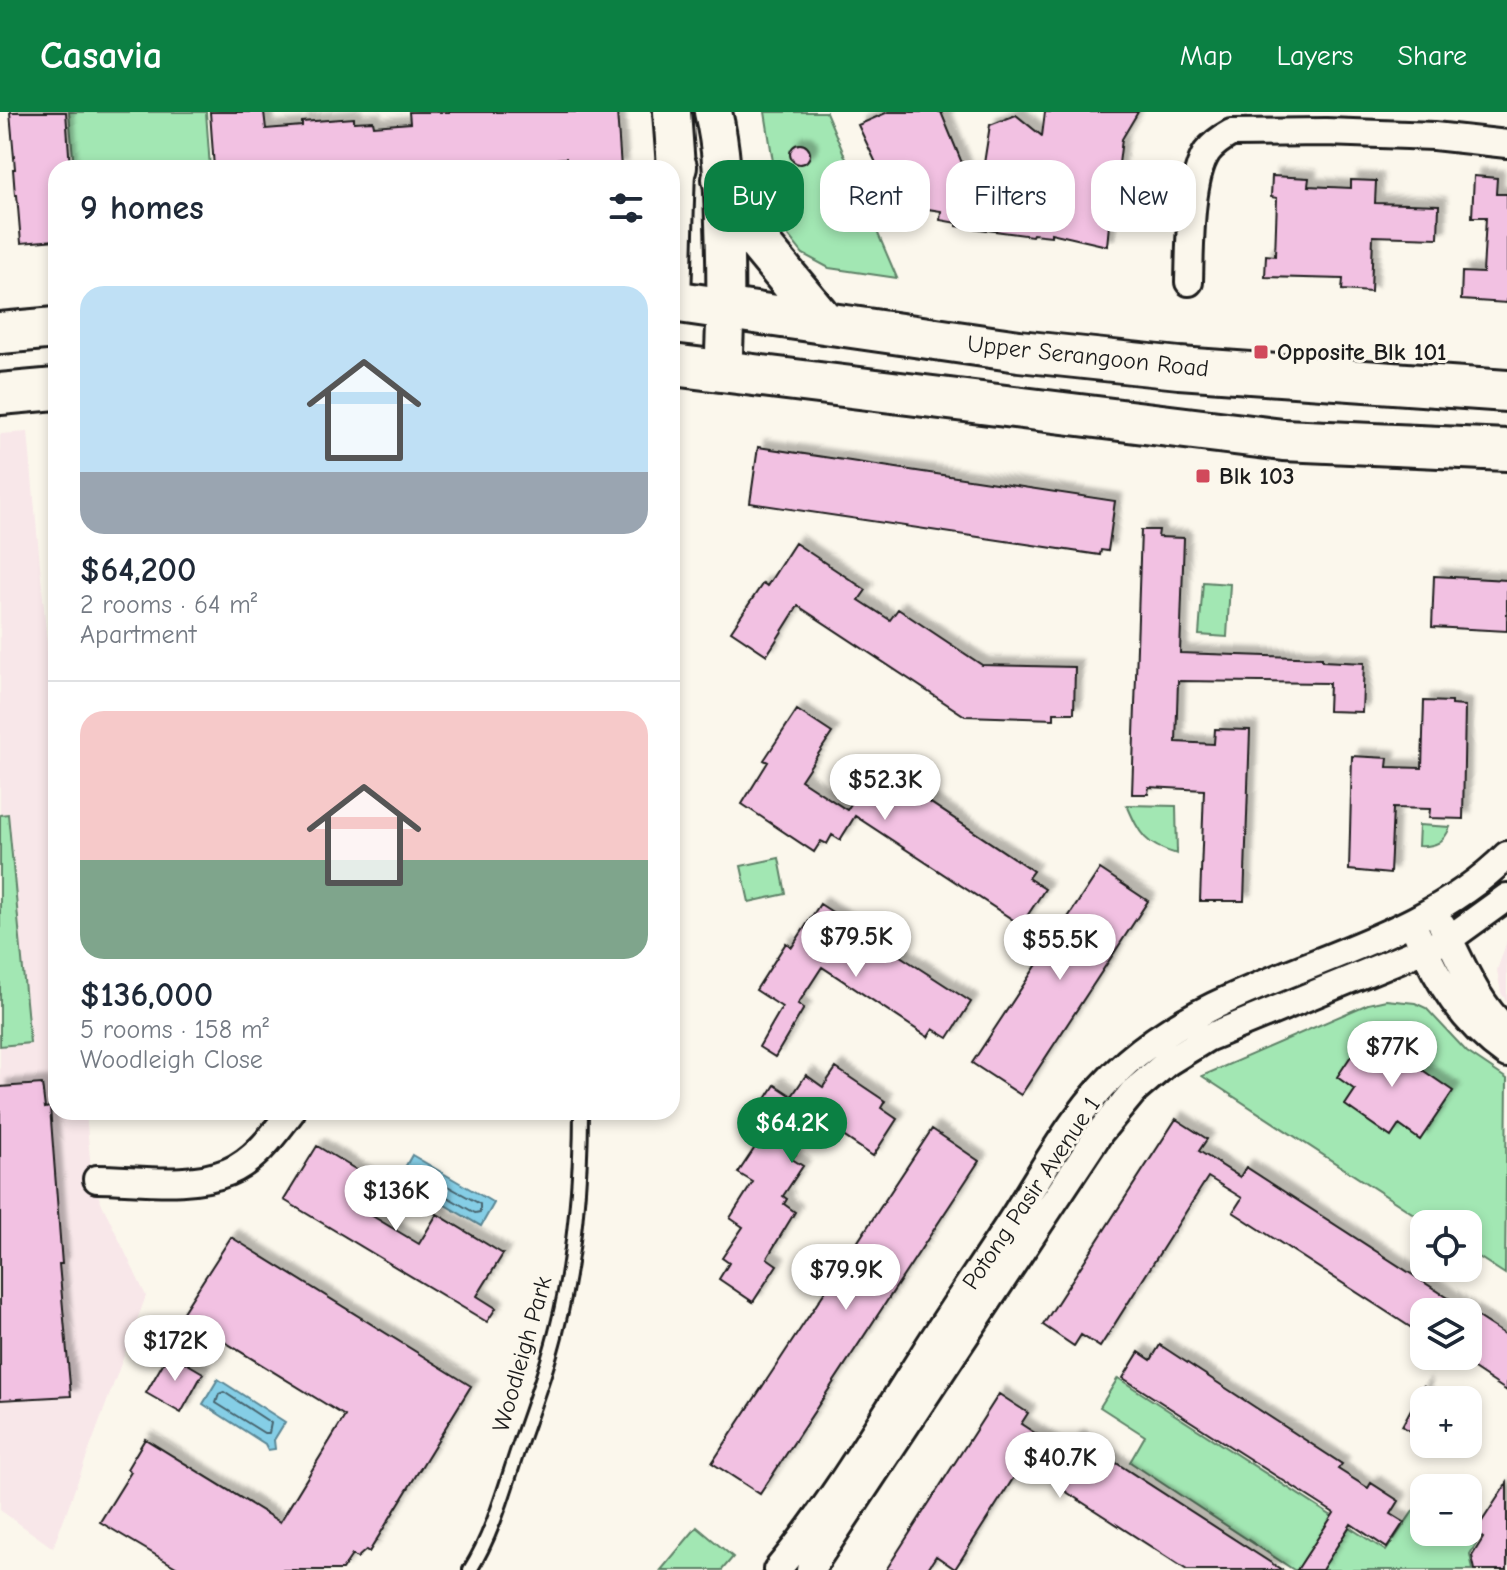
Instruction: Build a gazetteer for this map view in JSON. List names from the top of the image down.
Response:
{
  "streets": {
    "main road": ["Upper Serangoon Road"],
    "street": ["Potong Pasir Avenue 1"],
    "lane": ["Woodleigh Park"]
  },
  "places": {
    "transit": ["Opposite Blk 101", "Blk 103"]
  },
  "page": {
    "header": "Casavia",
    "nav": ["Map", "Layers", "Share"],
    "chip": [
      "Buy",
      "Rent",
      "Filters",
      "New"
    ],
    "heading": "9 homes",
    "list": [
      {
        "name": "$64,200",
        "note": "2 rooms · 64 m² · Apartment"
      },
      {
        "name": "$136,000",
        "note": "5 rooms · 158 m² · Woodleigh Close"
      }
    ],
    "price": [
      "$52.3K",
      "$79.5K",
      "$55.5K",
      "$77K",
      "$64.2K",
      "$136K",
      "$79.9K",
      "$172K",
      "$40.7K"
    ],
    "map_buttons": ["+", "−"]
  }
}
